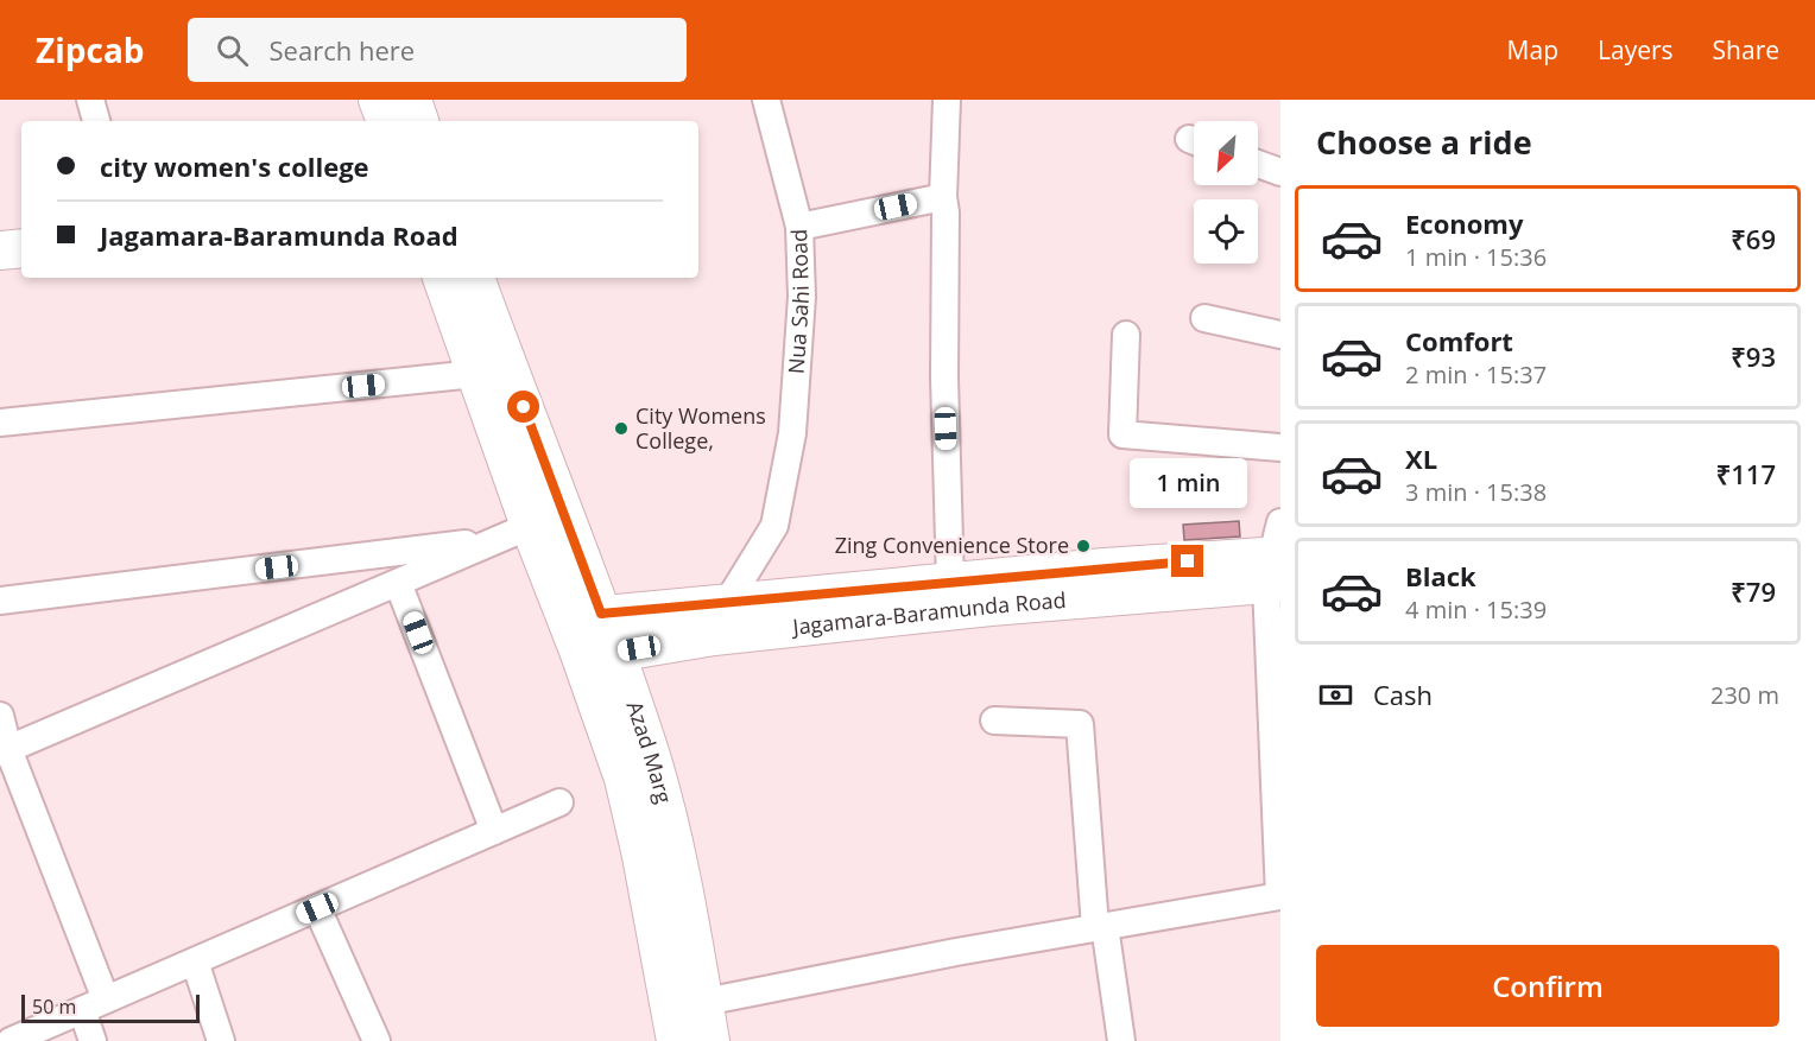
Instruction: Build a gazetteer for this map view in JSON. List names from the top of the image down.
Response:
{
  "streets": {
    "street": ["Nua Sahi Road", "Jagamara-Baramunda Road", "Azad Marg"]
  },
  "crossings": [
    ["Nua Sahi Road", "Jagamara-Baramunda Road"],
    ["Jagamara-Baramunda Road", "Azad Marg"]
  ],
  "places": ["City Womens College,", "Zing Convenience Store"],
  "scale_bar": "50 m",
  "north": "bottom left",
  "page": {
    "header": "Zipcab",
    "search": "Search here",
    "nav": ["Map", "Layers", "Share"],
    "heading": "Choose a ride",
    "banner": ["city women's college", "Jagamara-Baramunda Road"],
    "list": [
      {
        "name": "Economy",
        "note": "1 min · 15:36",
        "value": "₹69"
      },
      {
        "name": "Comfort",
        "note": "2 min · 15:37",
        "value": "₹93"
      },
      {
        "name": "XL",
        "note": "3 min · 15:38",
        "value": "₹117"
      },
      {
        "name": "Black",
        "note": "4 min · 15:39",
        "value": "₹79"
      }
    ],
    "bubble": "1 min",
    "pay": ["Cash", "230 m"],
    "buttons": "Confirm",
    "scale": "50 m"
  }
}
